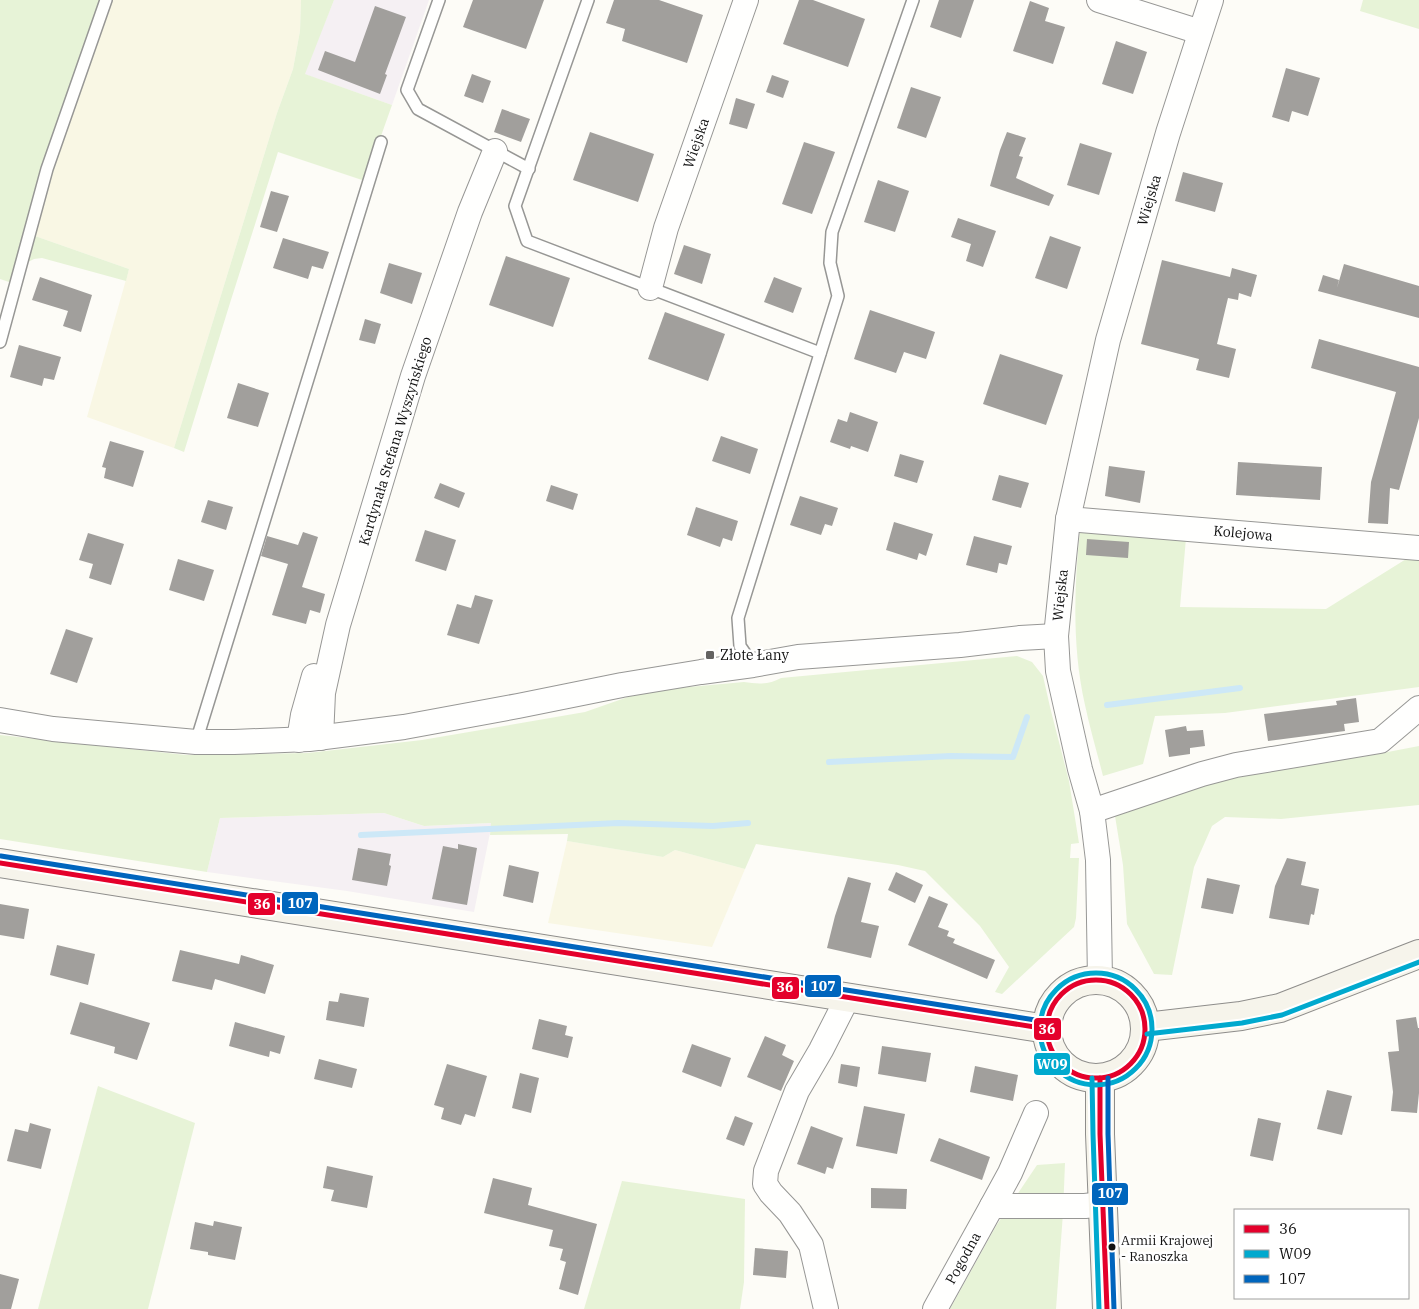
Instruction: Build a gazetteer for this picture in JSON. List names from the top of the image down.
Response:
{
  "streets": {
    "street": [
      "Wiejska",
      "Kardynała Stefana Wyszyńskiego",
      "Kolejowa",
      "Pogodna"
    ]
  },
  "crossings": [
    ["Wiejska", "Kolejowa"]
  ],
  "places": {
    "transit": ["Złote Łany"],
    "other": ["Armii Krajowej - Ranoszka"]
  },
  "lines": ["transit line 107", "transit line 36", "transit line W09"],
  "legend": ["36", "W09", "107"]
}
